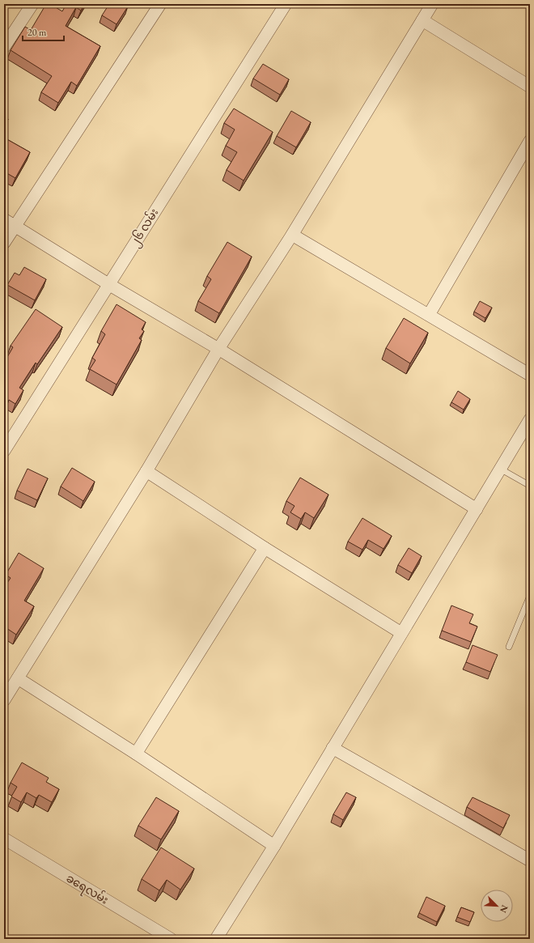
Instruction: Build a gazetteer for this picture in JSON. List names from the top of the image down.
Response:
{
  "streets": {
    "street": ["၂၆ လမ်း", "ခရေလမ်း"]
  },
  "scale_bar": "20 m",
  "north": "bottom right"
}
